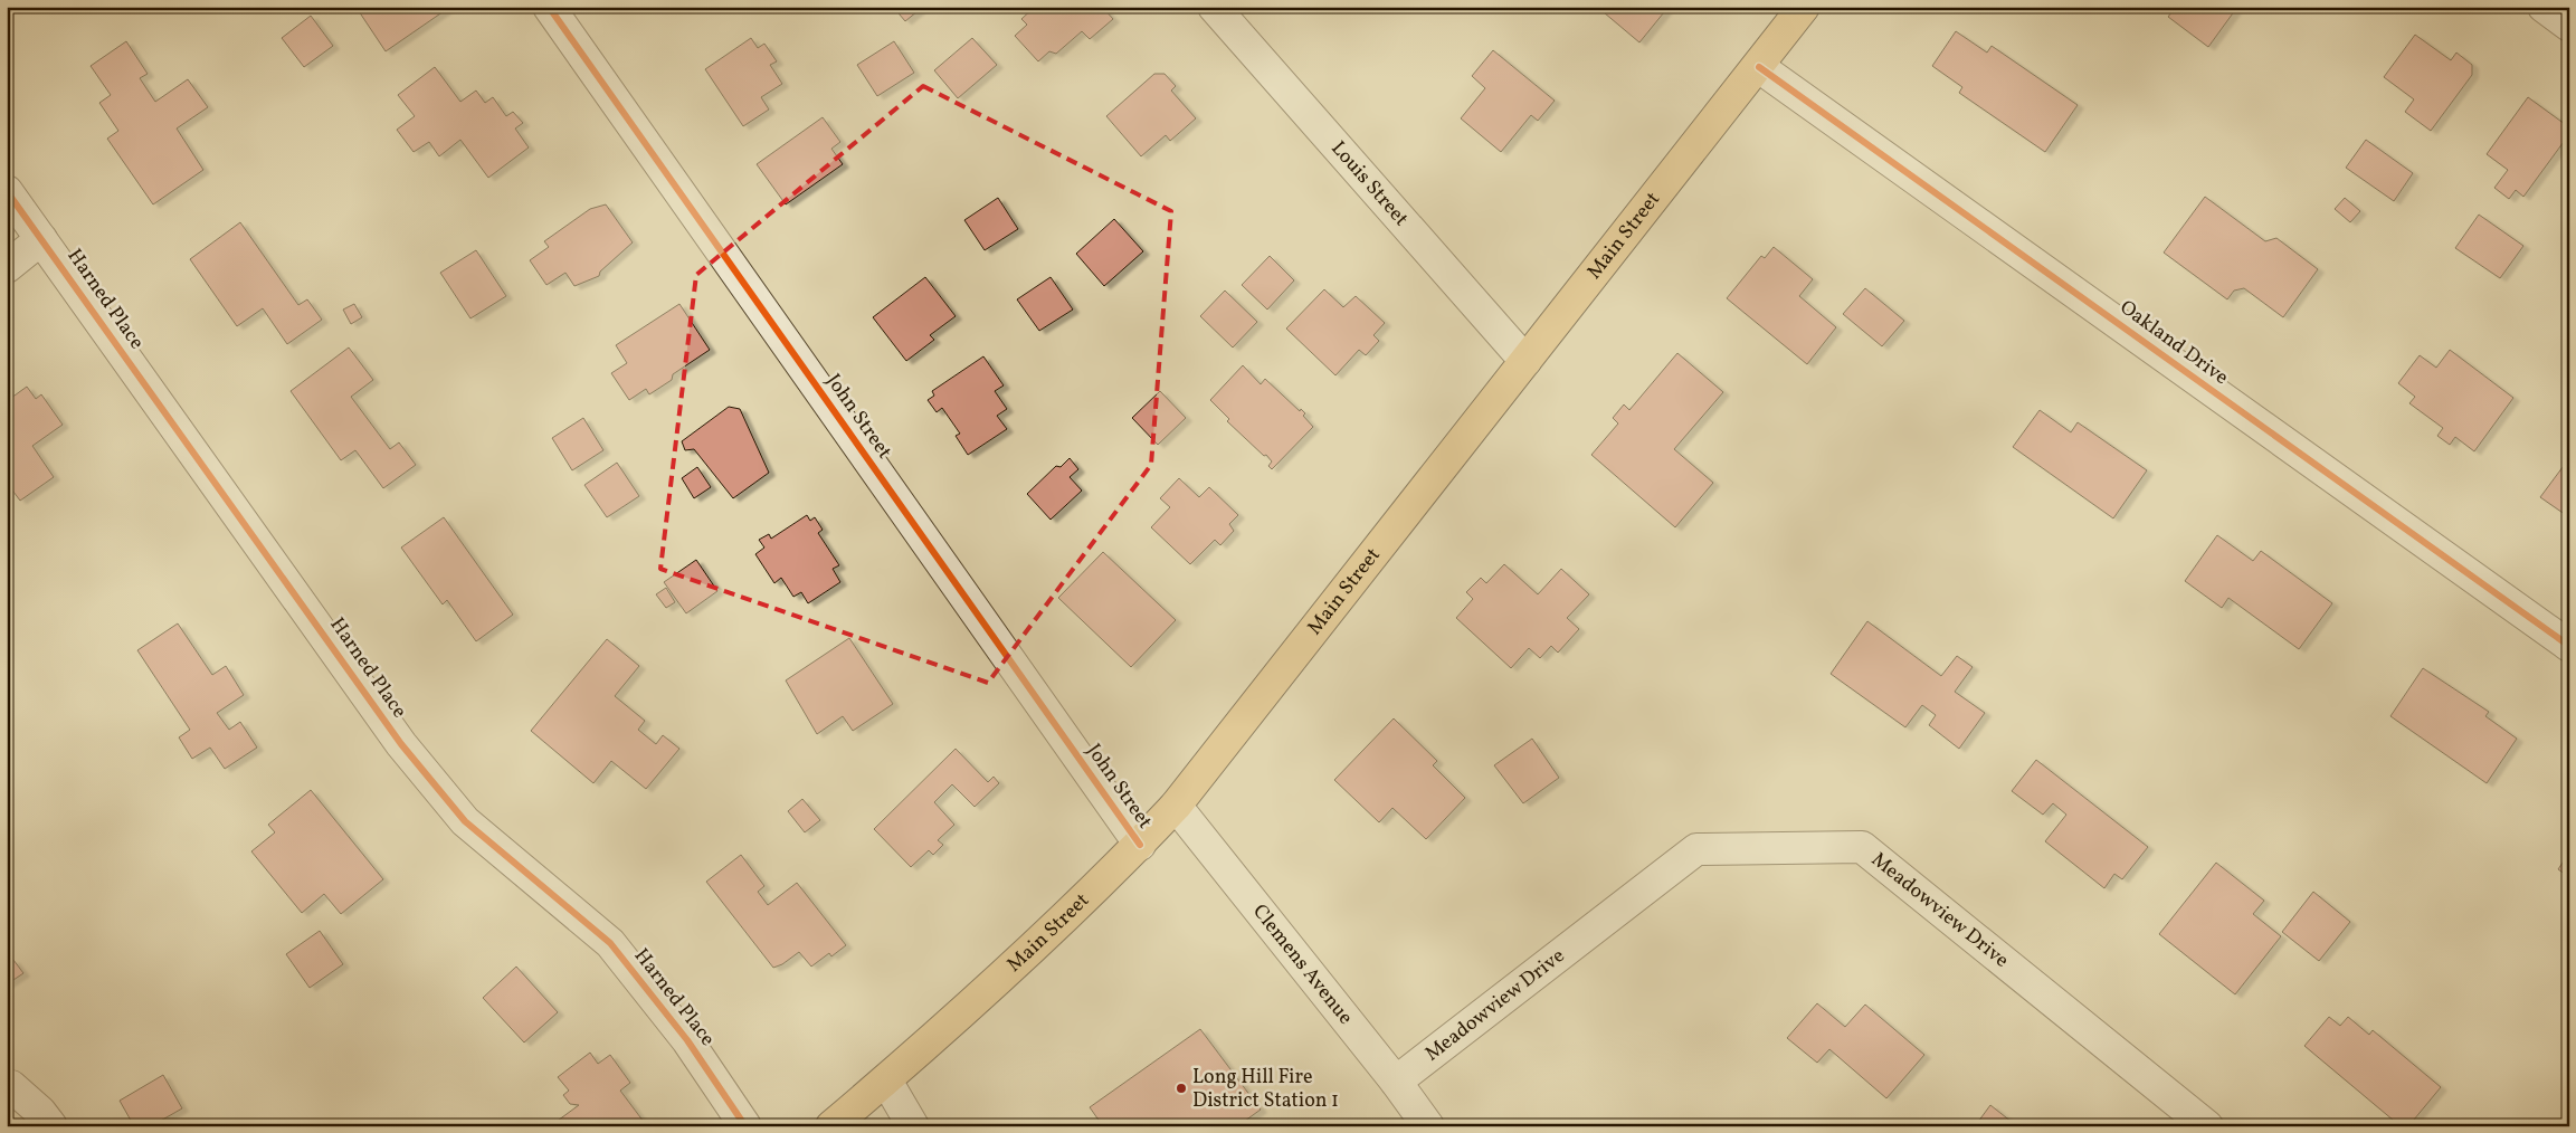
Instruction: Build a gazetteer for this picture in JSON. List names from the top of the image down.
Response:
{
  "streets": {
    "main road": ["Main Street"],
    "street": [
      "Louis Street",
      "Harned Place",
      "Oakland Drive",
      "John Street",
      "Meadowview Drive",
      "Clemens Avenue"
    ]
  },
  "crossings": [
    ["Louis Street", "Main Street"],
    ["Main Street", "Oakland Drive"],
    ["Main Street", "John Street"],
    ["Main Street", "Clemens Avenue"],
    ["Meadowview Drive", "Clemens Avenue"]
  ],
  "places": ["Long Hill Fire District Station 1"]
}
